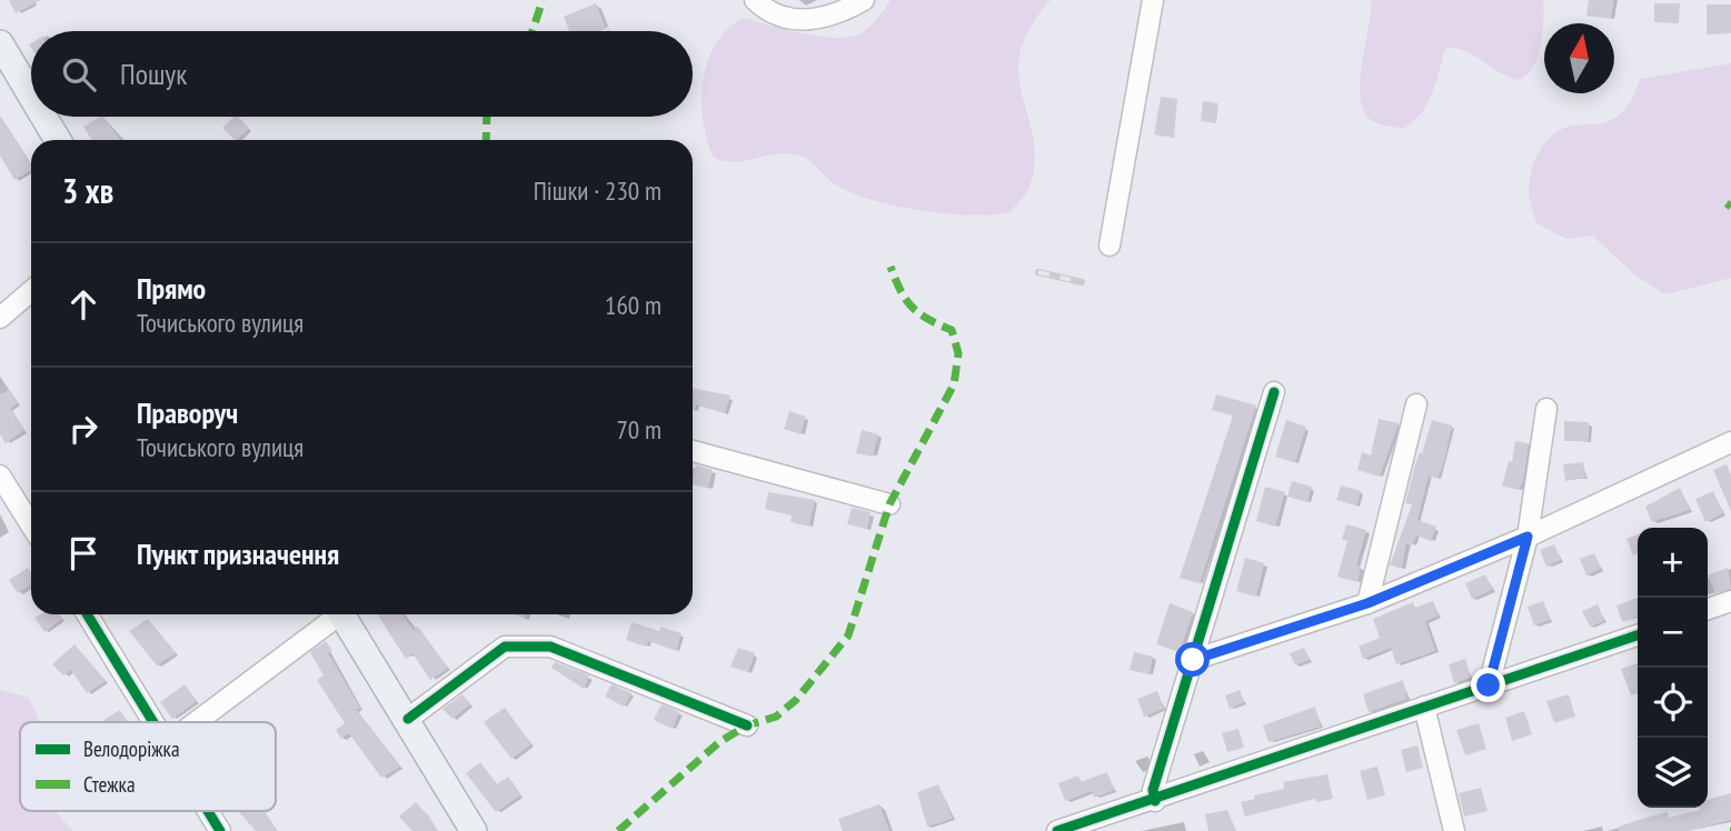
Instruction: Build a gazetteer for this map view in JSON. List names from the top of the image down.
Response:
{
  "legend": ["Велодоріжка", "Стежка"],
  "north": "top",
  "page": {
    "search": "Пошук",
    "heading": ["3 хв", "Пішки · 230 m"],
    "list": [
      ["Прямо", "Точиського вулиця", "160 m"],
      ["Праворуч", "Точиського вулиця", "70 m"],
      "Пункт призначення"
    ],
    "map_buttons": ["+", "−"]
  }
}
